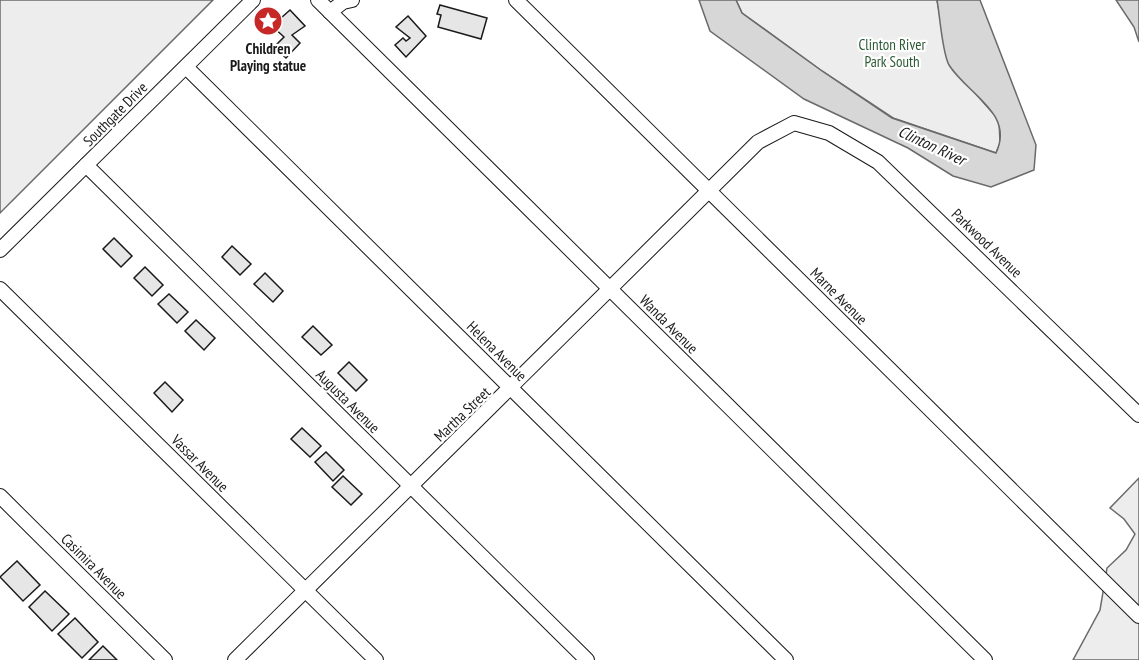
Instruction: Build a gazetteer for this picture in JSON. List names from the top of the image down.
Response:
{
  "streets": {
    "street": [
      "Southgate Drive",
      "Parkwood Avenue",
      "Marne Avenue",
      "Wanda Avenue",
      "Helena Avenue",
      "Augusta Avenue",
      "Martha Street",
      "Vassar Avenue",
      "Casimira Avenue"
    ]
  },
  "crossings": [
    ["Southgate Drive", "Helena Avenue"],
    ["Southgate Drive", "Augusta Avenue"],
    ["Parkwood Avenue", "Martha Street"],
    ["Marne Avenue", "Martha Street"],
    ["Wanda Avenue", "Martha Street"],
    ["Helena Avenue", "Martha Street"],
    ["Augusta Avenue", "Martha Street"],
    ["Martha Street", "Vassar Avenue"]
  ],
  "water": ["Clinton River"],
  "parks": ["Clinton River Park South"],
  "places": {
    "place": ["Children Playing statue"]
  }
}
